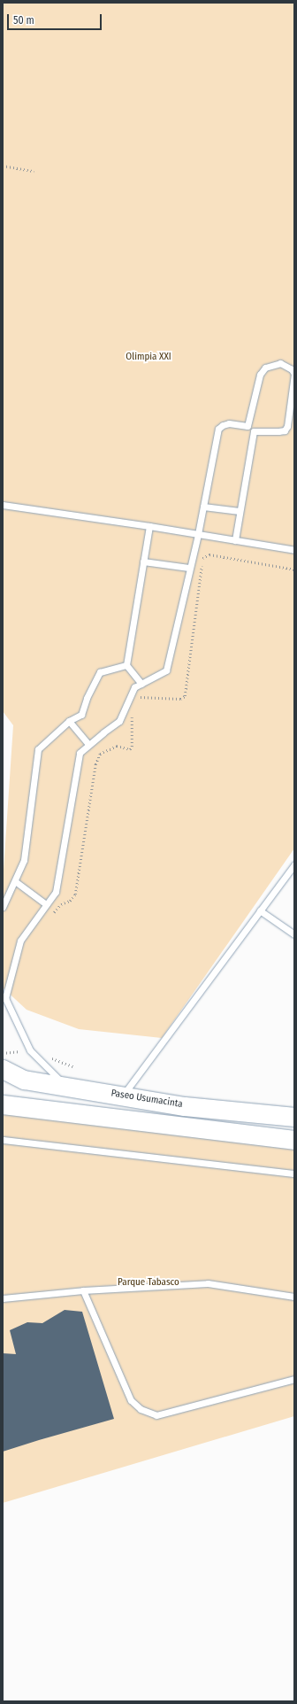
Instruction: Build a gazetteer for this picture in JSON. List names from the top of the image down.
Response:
{
  "streets": {
    "main road": ["Paseo Usumacinta"]
  },
  "parks": ["Olimpia XXI", "Parque Tabasco"],
  "scale_bar": "50 m"
}
